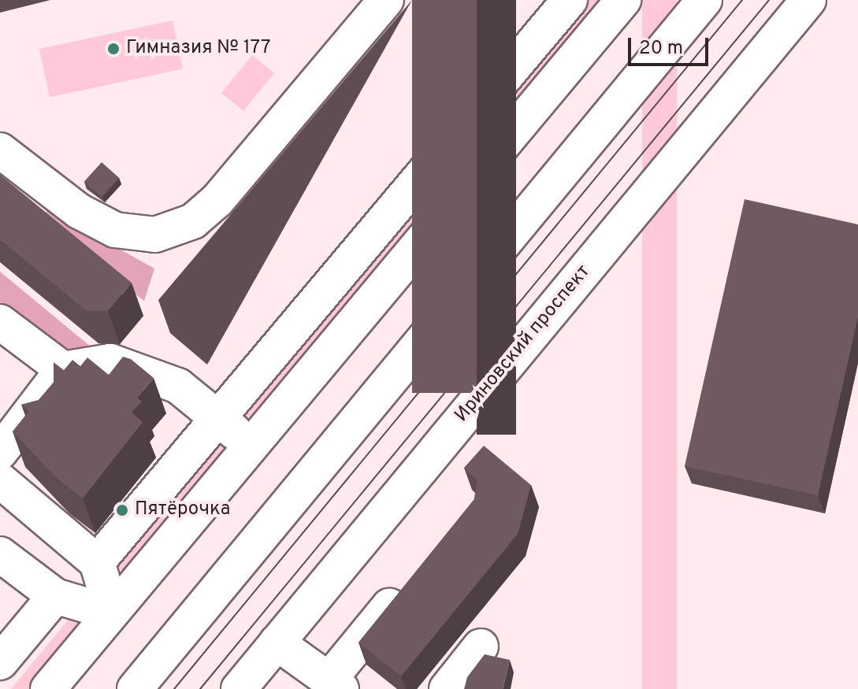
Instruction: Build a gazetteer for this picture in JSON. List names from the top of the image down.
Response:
{
  "streets": {
    "main road": ["Ириновский проспект"]
  },
  "places": ["Гимназия № 177", "Пятёрочка"],
  "scale_bar": "20 m"
}
